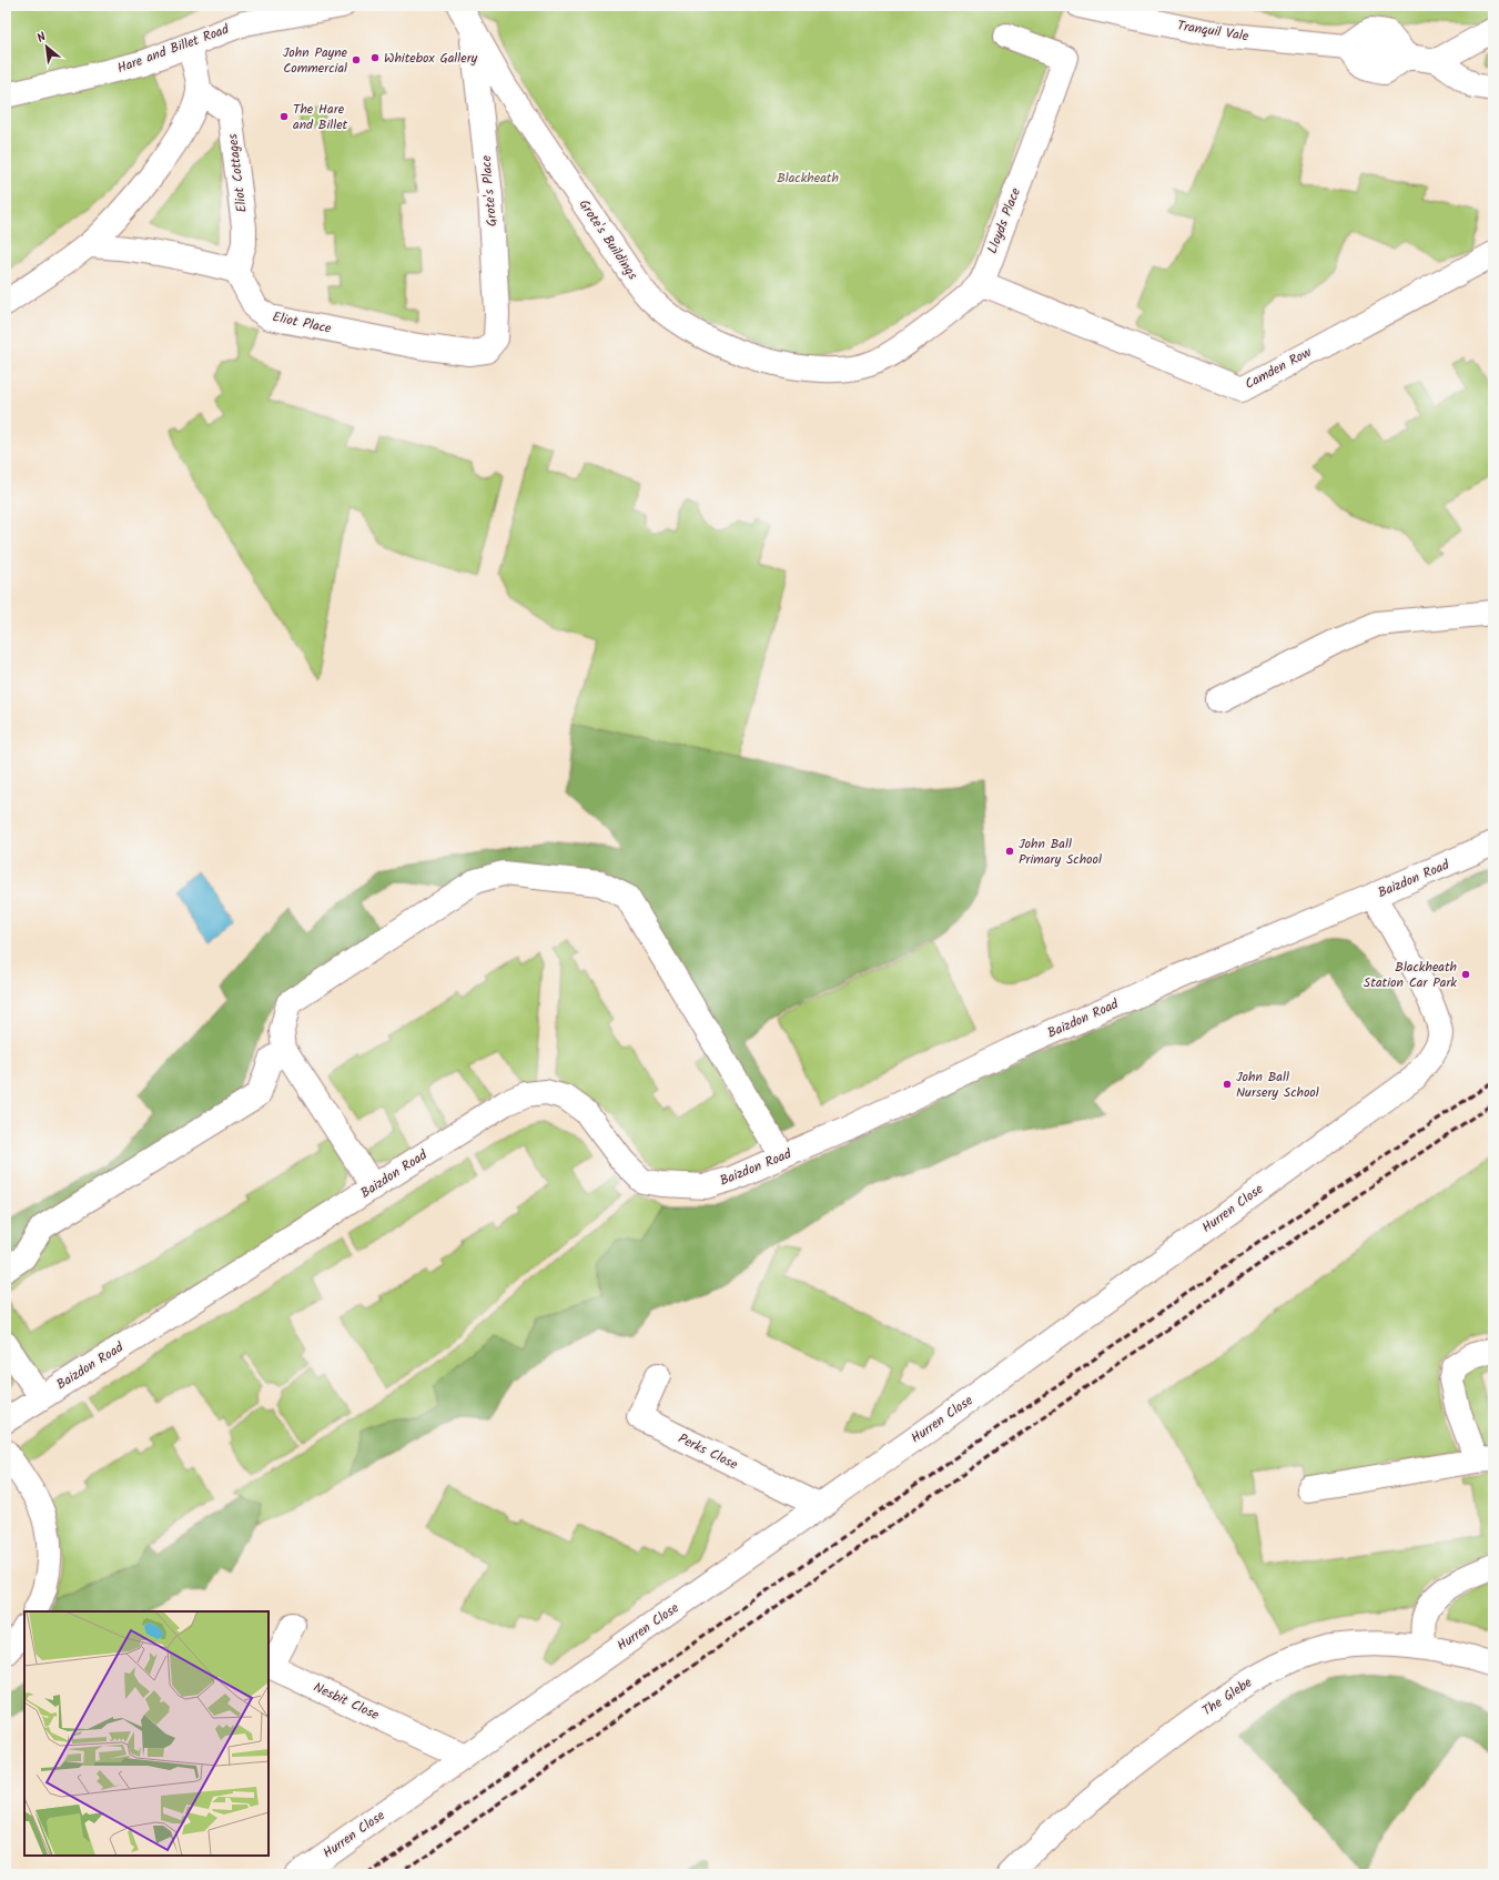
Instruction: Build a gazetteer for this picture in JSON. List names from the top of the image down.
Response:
{
  "streets": {
    "street": [
      "Tranquil Vale",
      "Hare and Billet Road",
      "Eliot Cottages",
      "Grote's Place",
      "Lloyds Place",
      "Grote's Buildings",
      "Eliot Place",
      "Camden Row",
      "Baizdon Road",
      "Hurren Close",
      "Perks Close",
      "The Glebe",
      "Nesbit Close"
    ]
  },
  "crossings": [
    ["Eliot Cottages", "Eliot Place"],
    ["Grote's Place", "Grote's Buildings"],
    ["Grote's Place", "Eliot Place"],
    ["Lloyds Place", "Grote's Buildings"],
    ["Lloyds Place", "Camden Row"],
    ["Baizdon Road", "Hurren Close"],
    ["Hurren Close", "Perks Close"],
    ["Hurren Close", "Nesbit Close"]
  ],
  "parks": ["Blackheath"],
  "places": [
    "Whitebox Gallery",
    "John Payne Commercial",
    "The Hare and Billet",
    "John Ball Primary School",
    "Blackheath Station Car Park",
    "John Ball Nursery School"
  ],
  "north": "top left"
}
